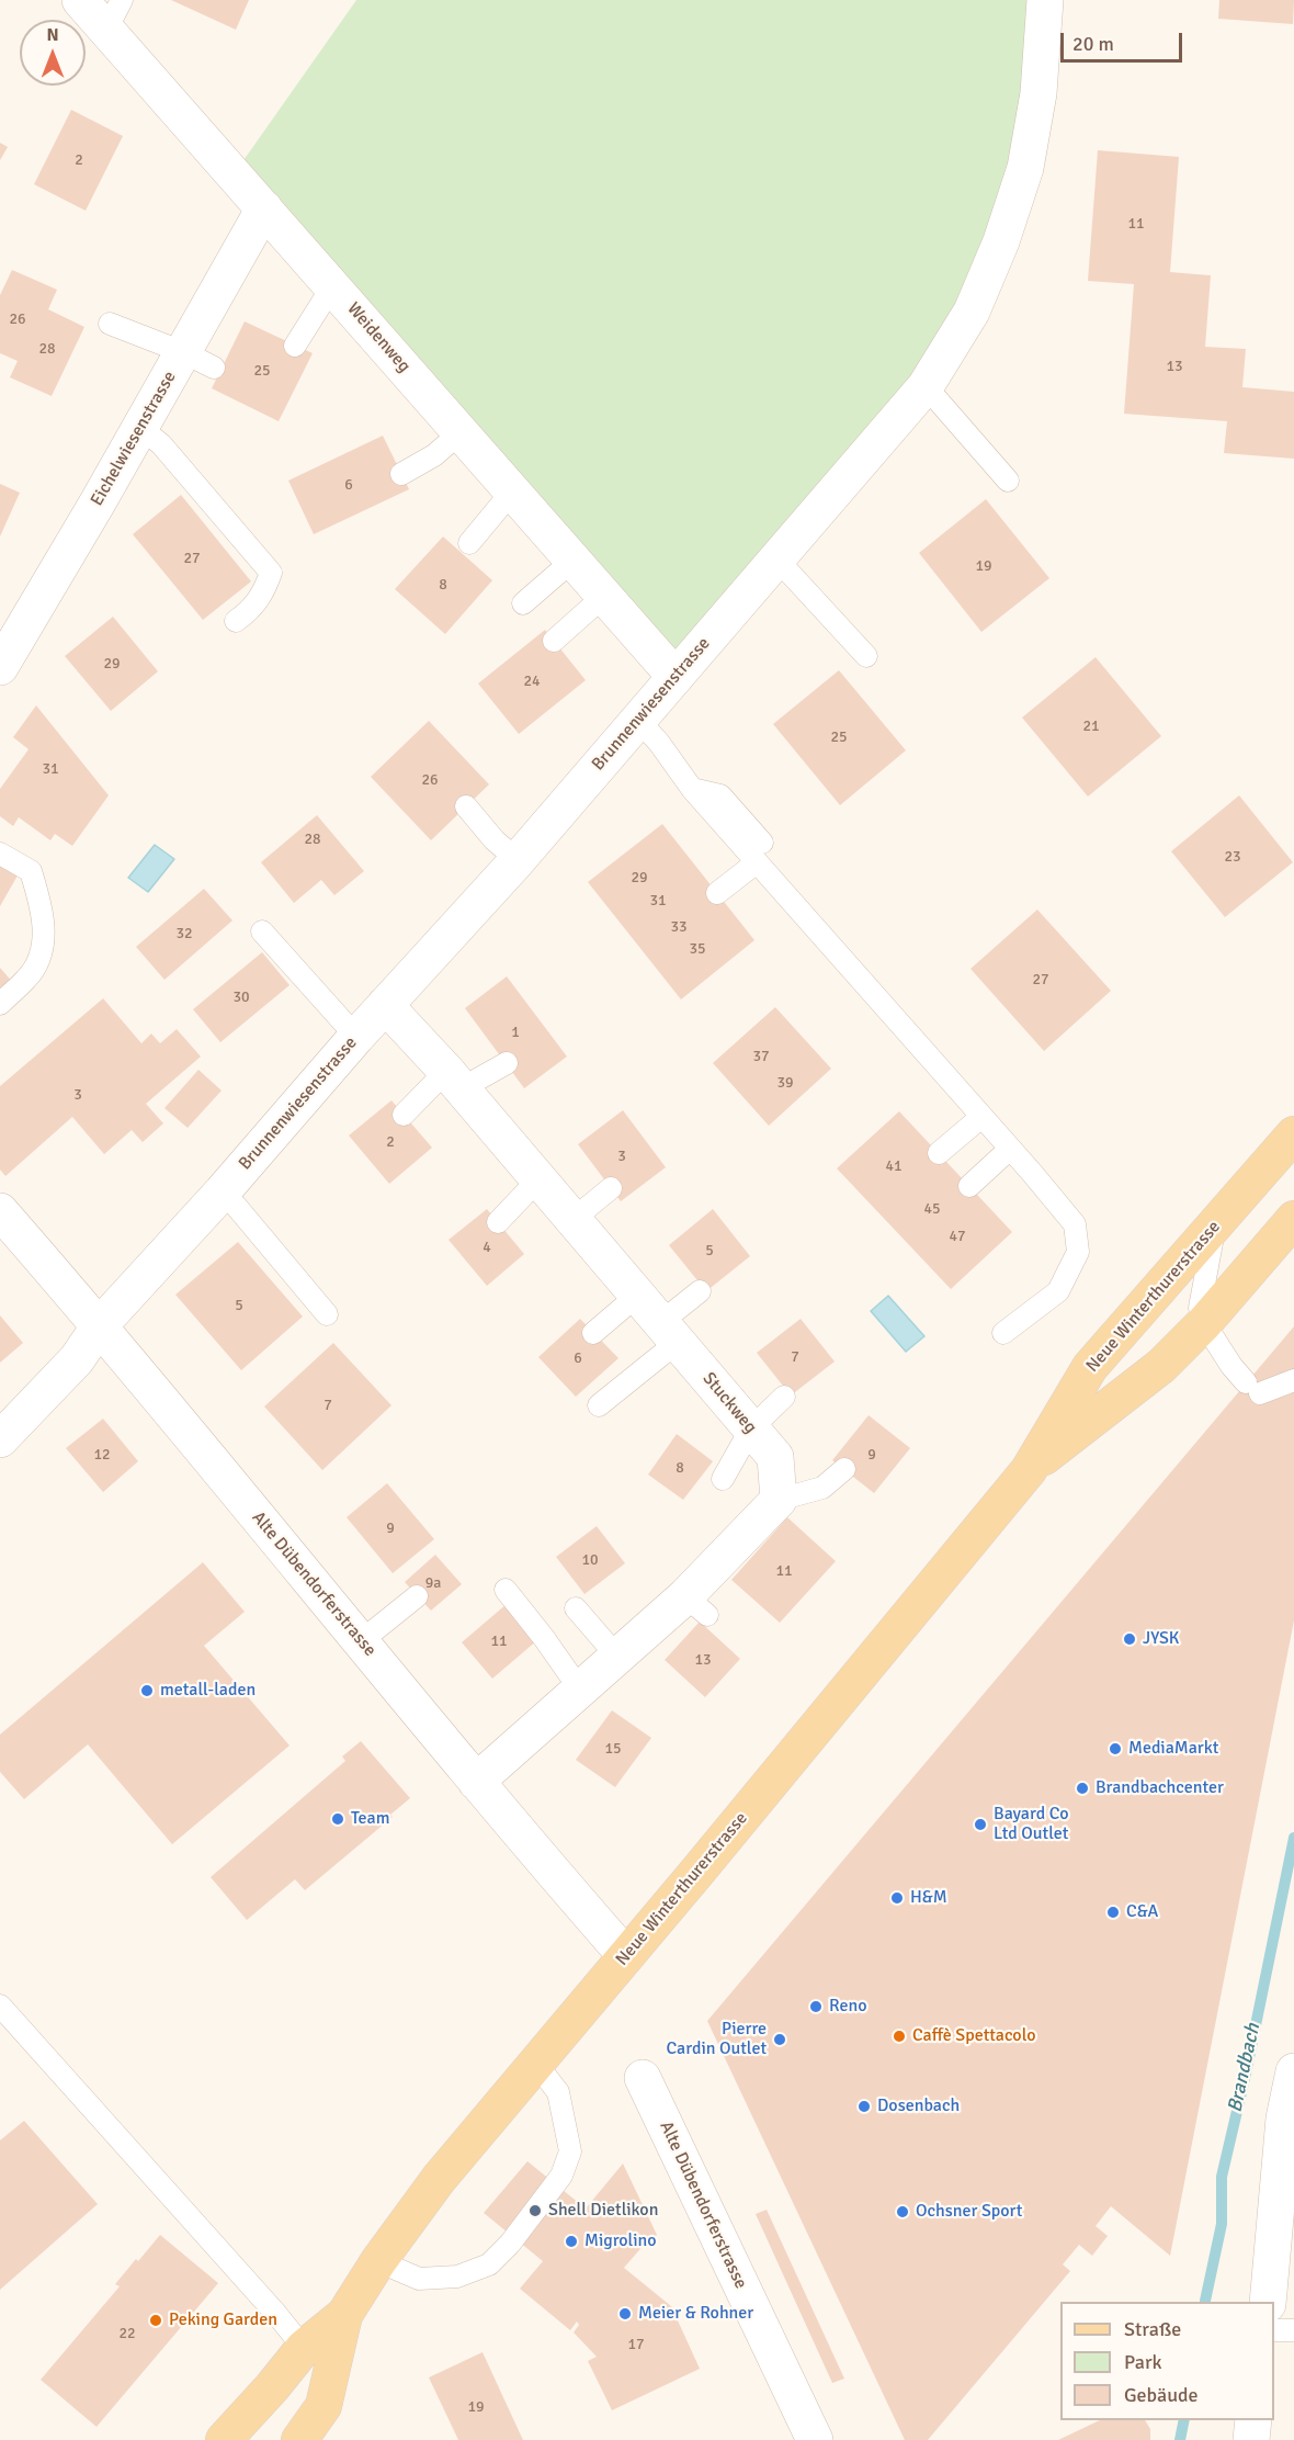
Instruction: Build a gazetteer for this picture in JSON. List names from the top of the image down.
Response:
{
  "streets": {
    "main road": ["Neue Winterthurerstrasse"],
    "street": [
      "Weidenweg",
      "Eichelwiesenstrasse",
      "Brunnenwiesenstrasse",
      "Stuckweg",
      "Alte Dübendorferstrasse"
    ]
  },
  "crossings": [
    ["Weidenweg", "Eichelwiesenstrasse"],
    ["Weidenweg", "Brunnenwiesenstrasse"],
    ["Brunnenwiesenstrasse", "Stuckweg"],
    ["Brunnenwiesenstrasse", "Alte Dübendorferstrasse"],
    ["Neue Winterthurerstrasse", "Alte Dübendorferstrasse"]
  ],
  "water": ["Brandbach"],
  "places": [
    "JYSK",
    "metall-laden",
    "MediaMarkt",
    "Brandbachcenter",
    "Team",
    "Bayard Co Ltd Outlet",
    "H&M",
    "C&A",
    "Reno",
    "Caffè Spettacolo",
    "Pierre Cardin Outlet",
    "Dosenbach",
    "Shell Dietlikon",
    "Ochsner Sport",
    "Migrolino",
    "Meier & Rohner",
    "Peking Garden"
  ],
  "house_numbers": [
    "2",
    "11",
    "26",
    "28",
    "13",
    "25",
    "6",
    "27",
    "19",
    "8",
    "29",
    "24",
    "21",
    "25",
    "31",
    "26",
    "28",
    "23",
    "29",
    "31",
    "33",
    "32",
    "35",
    "27",
    "30",
    "1",
    "37",
    "39",
    "3",
    "2",
    "3",
    "41",
    "45",
    "47",
    "4",
    "5",
    "5",
    "7",
    "6",
    "7",
    "12",
    "9",
    "8",
    "9",
    "10",
    "11",
    "9a",
    "11",
    "13",
    "15",
    "22",
    "17",
    "19"
  ],
  "legend": ["Straße", "Park", "Gebäude"],
  "scale_bar": "20 m",
  "north": "top"
}
